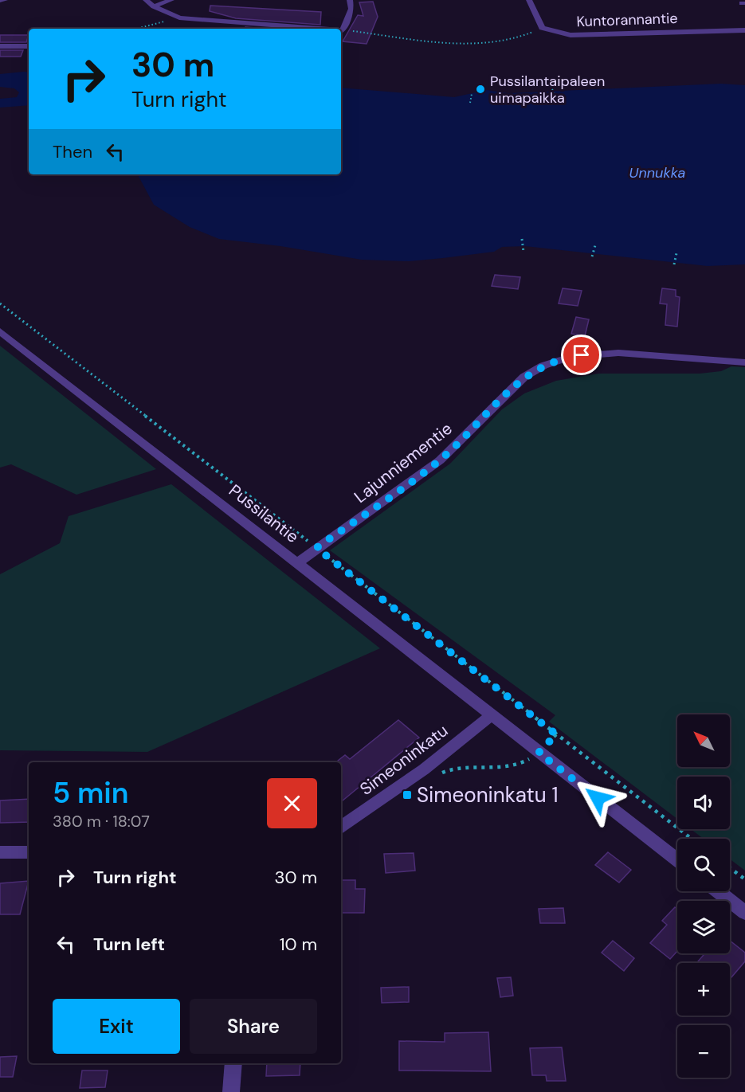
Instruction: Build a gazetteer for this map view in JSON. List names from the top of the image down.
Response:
{
  "streets": {
    "street": [
      "Kuntorannantie",
      "Lajunniementie",
      "Pussilantie",
      "Simeoninkatu"
    ]
  },
  "crossings": [
    ["Lajunniementie", "Pussilantie"],
    ["Pussilantie", "Simeoninkatu"]
  ],
  "water": ["Unnukka"],
  "places": {
    "other": ["Pussilantaipaleen uimapaikka"],
    "transit": ["Simeoninkatu 1"]
  },
  "north": "top left",
  "page": {
    "turn": ["30 m", "Turn right"],
    "then": "Then",
    "map_buttons": ["+", "−"],
    "heading": ["5 min", "380 m · 18:07"],
    "list": [
      {
        "name": "Turn right",
        "value": "30 m"
      },
      {
        "name": "Turn left",
        "value": "10 m"
      }
    ],
    "buttons": ["Exit", "Share"]
  }
}
